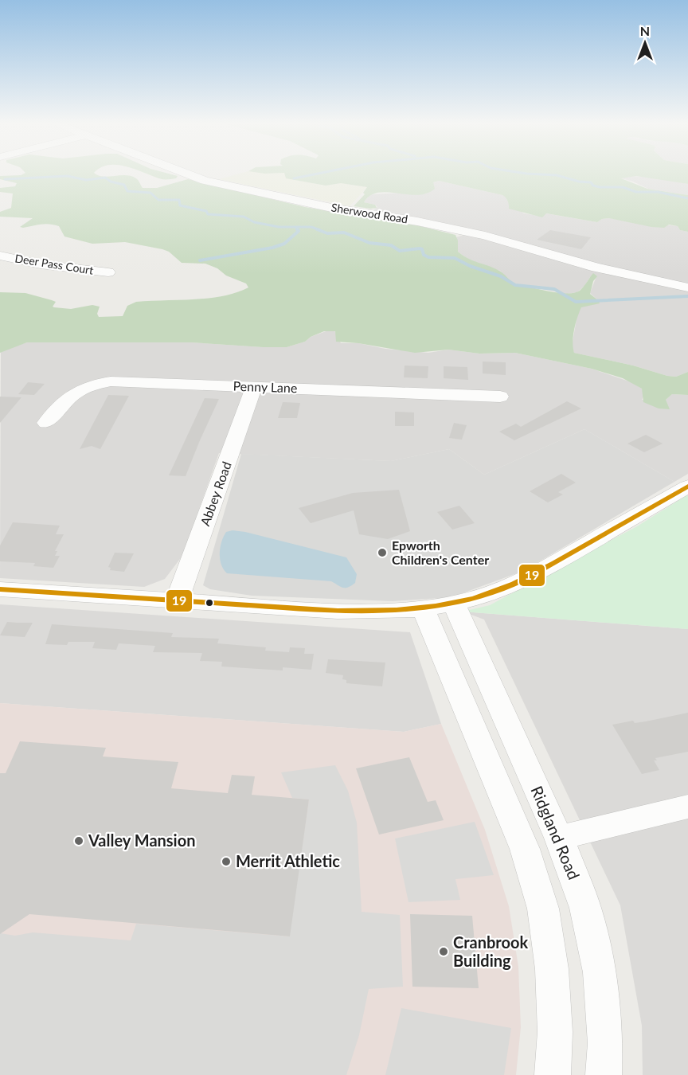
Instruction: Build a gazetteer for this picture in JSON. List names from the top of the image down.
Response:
{
  "streets": {
    "street": [
      "Sherwood Road",
      "Deer Pass Court",
      "Penny Lane",
      "Abbey Road",
      "Ridgland Road"
    ]
  },
  "crossings": [
    ["Penny Lane", "Abbey Road"]
  ],
  "places": [
    "Epworth Children's Center",
    "Valley Mansion",
    "Merrit Athletic",
    "Cranbrook Building"
  ],
  "lines": ["transit line 19"],
  "north": "top"
}
